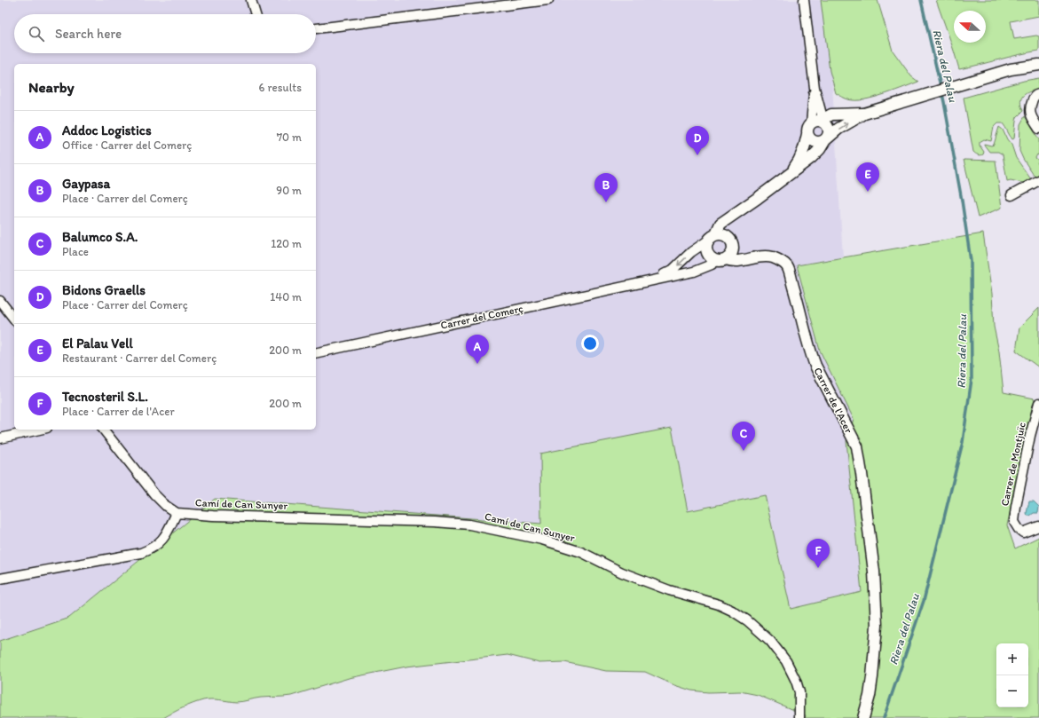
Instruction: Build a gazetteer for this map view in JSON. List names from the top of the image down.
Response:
{
  "streets": {
    "street": [
      "Carrer del Comerç",
      "Carrer de l'Acer",
      "Carrer de Montjuïc",
      "Camí de Can Sunyer"
    ]
  },
  "water": ["Riera del Palau"],
  "north": "left",
  "page": {
    "search": "Search here",
    "heading": ["Nearby", "6 results"],
    "list": [
      {
        "mark": "A",
        "name": "Addoc Logistics",
        "note": "Office · Carrer del Comerç",
        "value": "70 m"
      },
      {
        "mark": "B",
        "name": "Gaypasa",
        "note": "Place · Carrer del Comerç",
        "value": "90 m"
      },
      {
        "mark": "C",
        "name": "Balumco S.A.",
        "note": "Place",
        "value": "120 m"
      },
      {
        "mark": "D",
        "name": "Bidons Graells",
        "note": "Place · Carrer del Comerç",
        "value": "140 m"
      },
      {
        "mark": "E",
        "name": "El Palau Vell",
        "note": "Restaurant · Carrer del Comerç",
        "value": "200 m"
      },
      {
        "mark": "F",
        "name": "Tecnosteril S.L.",
        "note": "Place · Carrer de l'Acer",
        "value": "200 m"
      }
    ],
    "pins": [
      "D",
      "E",
      "B",
      "A",
      "C",
      "F"
    ],
    "map_buttons": ["+", "−"]
  }
}
